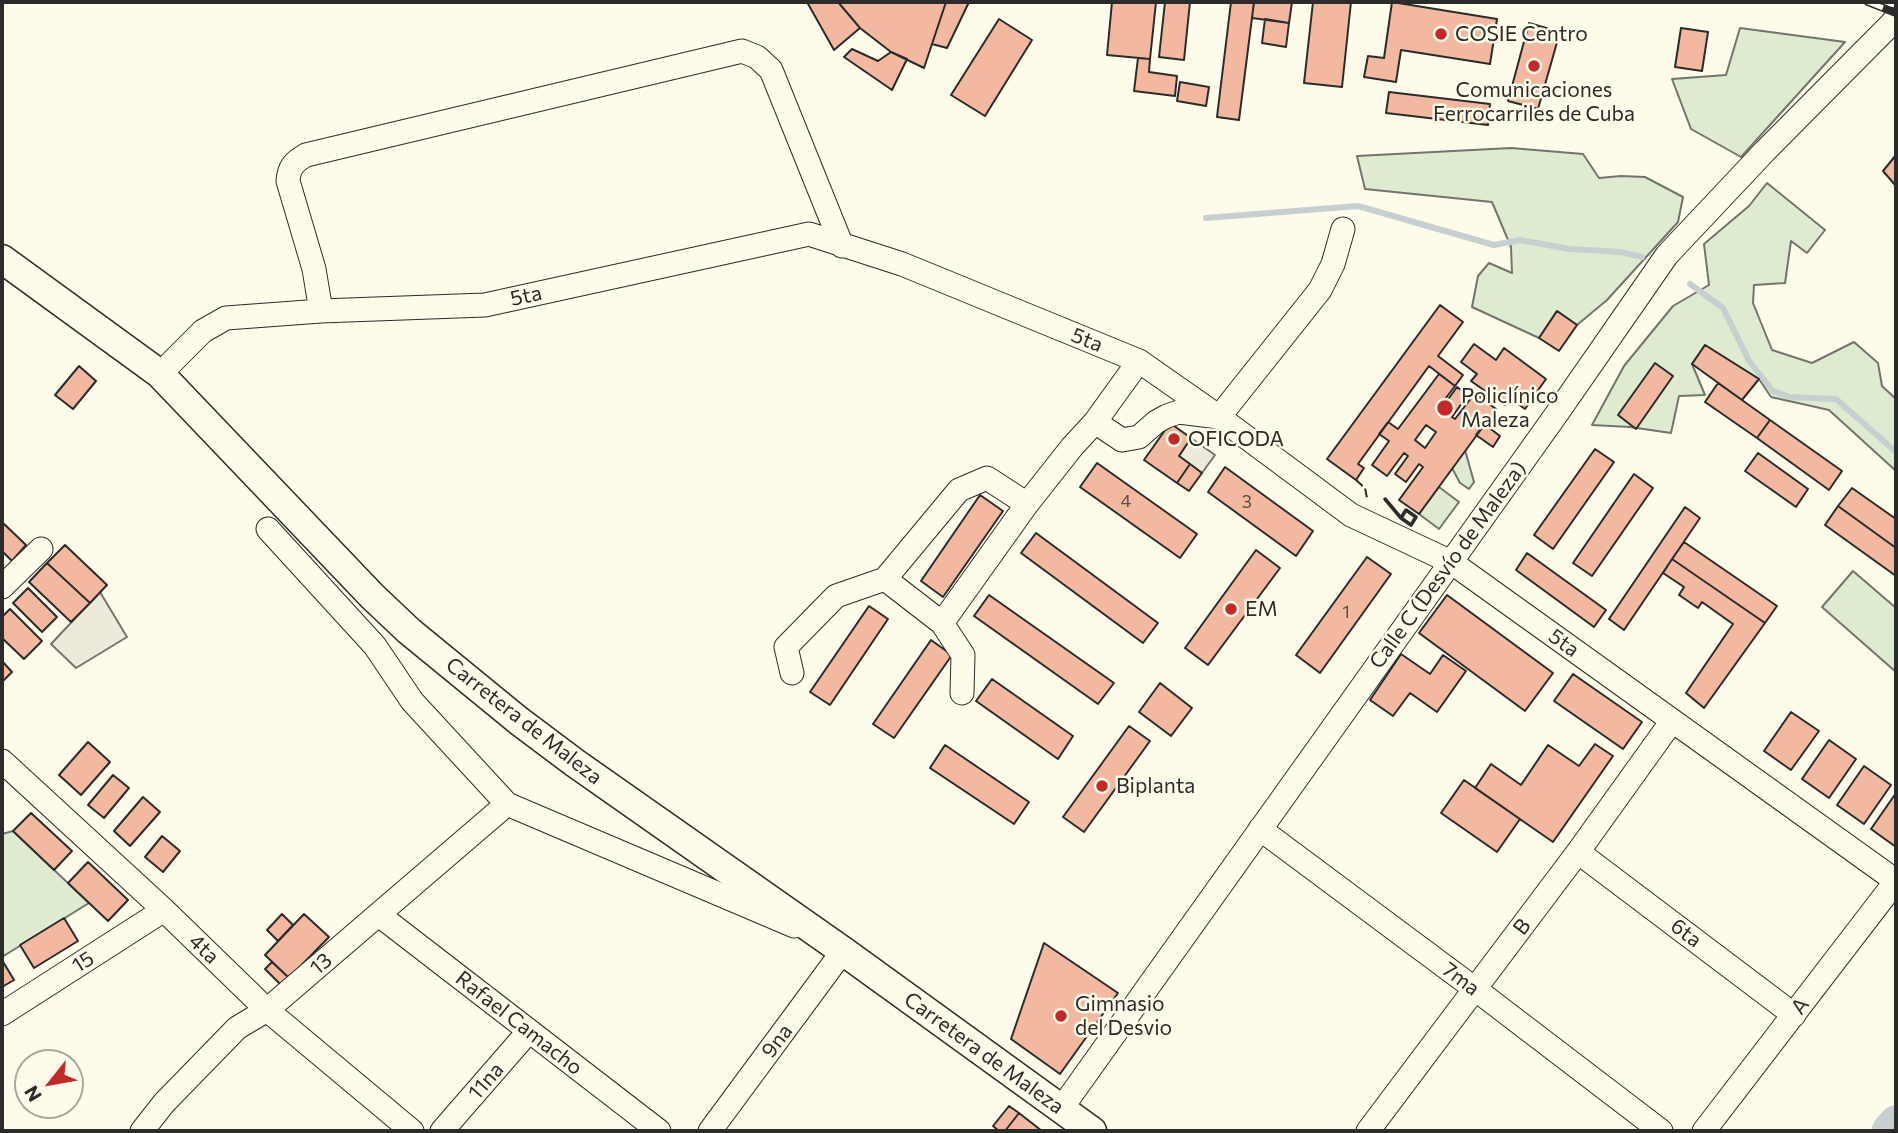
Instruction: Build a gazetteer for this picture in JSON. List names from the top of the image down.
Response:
{
  "streets": {
    "main road": ["Carretera de Maleza"],
    "street": [
      "5ta",
      "Calle C (Desvío de Maleza)",
      "B",
      "6ta",
      "4ta",
      "15",
      "13",
      "7ma",
      "A",
      "Rafael Camacho",
      "9na",
      "11na"
    ]
  },
  "crossings": [
    ["5ta", "Calle C (Desvío de Maleza)"],
    ["5ta", "Carretera de Maleza"],
    ["5ta", "B"],
    ["5ta", "A"],
    ["Calle C (Desvío de Maleza)", "Carretera de Maleza"],
    ["Calle C (Desvío de Maleza)", "7ma"],
    ["Carretera de Maleza", "9na"],
    ["B", "6ta"],
    ["B", "7ma"],
    ["6ta", "A"],
    ["4ta", "15"],
    ["4ta", "13"],
    ["13", "Rafael Camacho"],
    ["Rafael Camacho", "11na"]
  ],
  "places": [
    "COSIE Centro",
    "Comunicaciones Ferrocarriles de Cuba",
    "Policlínico Maleza",
    "OFICODA",
    "EM",
    "Biplanta",
    "Gimnasio del Desvio"
  ],
  "house_numbers": ["4", "3", "1"],
  "north": "bottom left"
}
